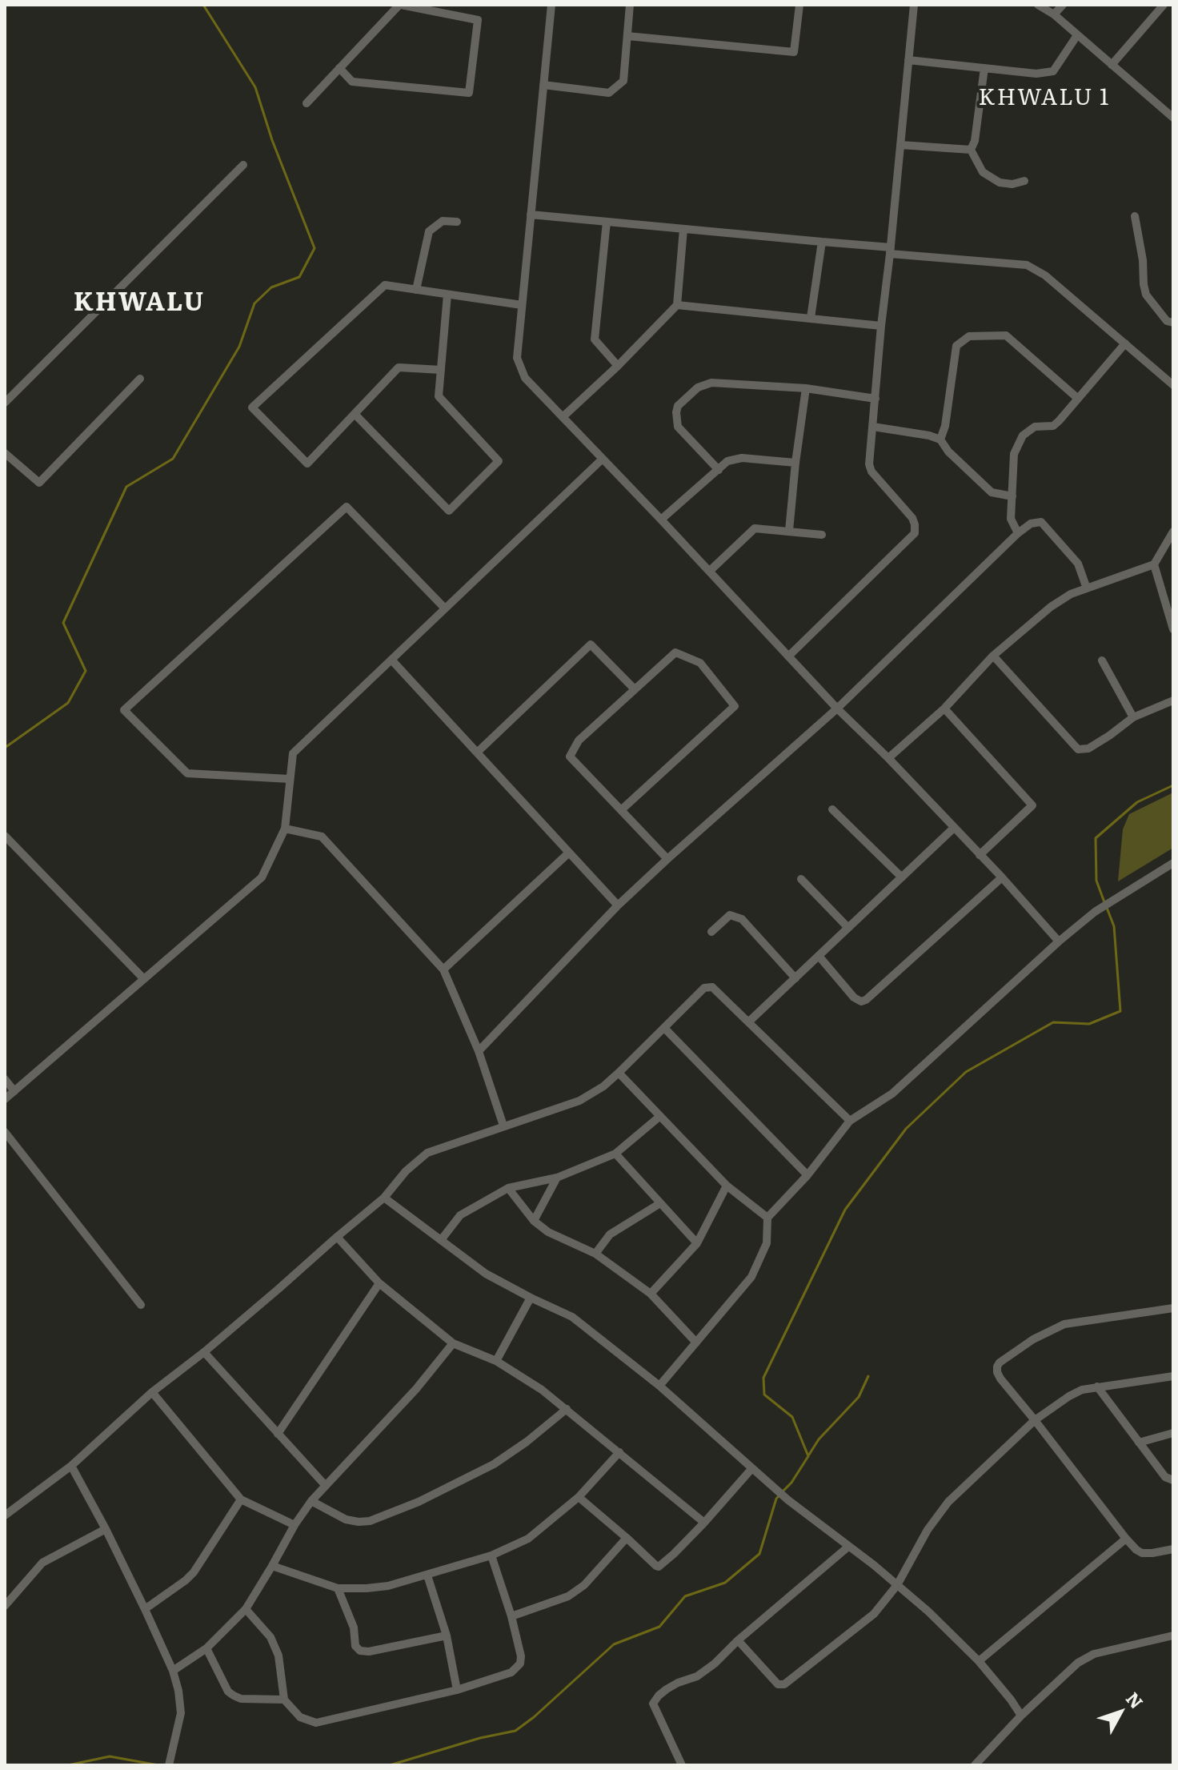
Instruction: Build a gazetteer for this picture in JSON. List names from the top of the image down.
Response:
{
  "districts": ["KHWALU 1", "KHWALU"],
  "north": "top right"
}
